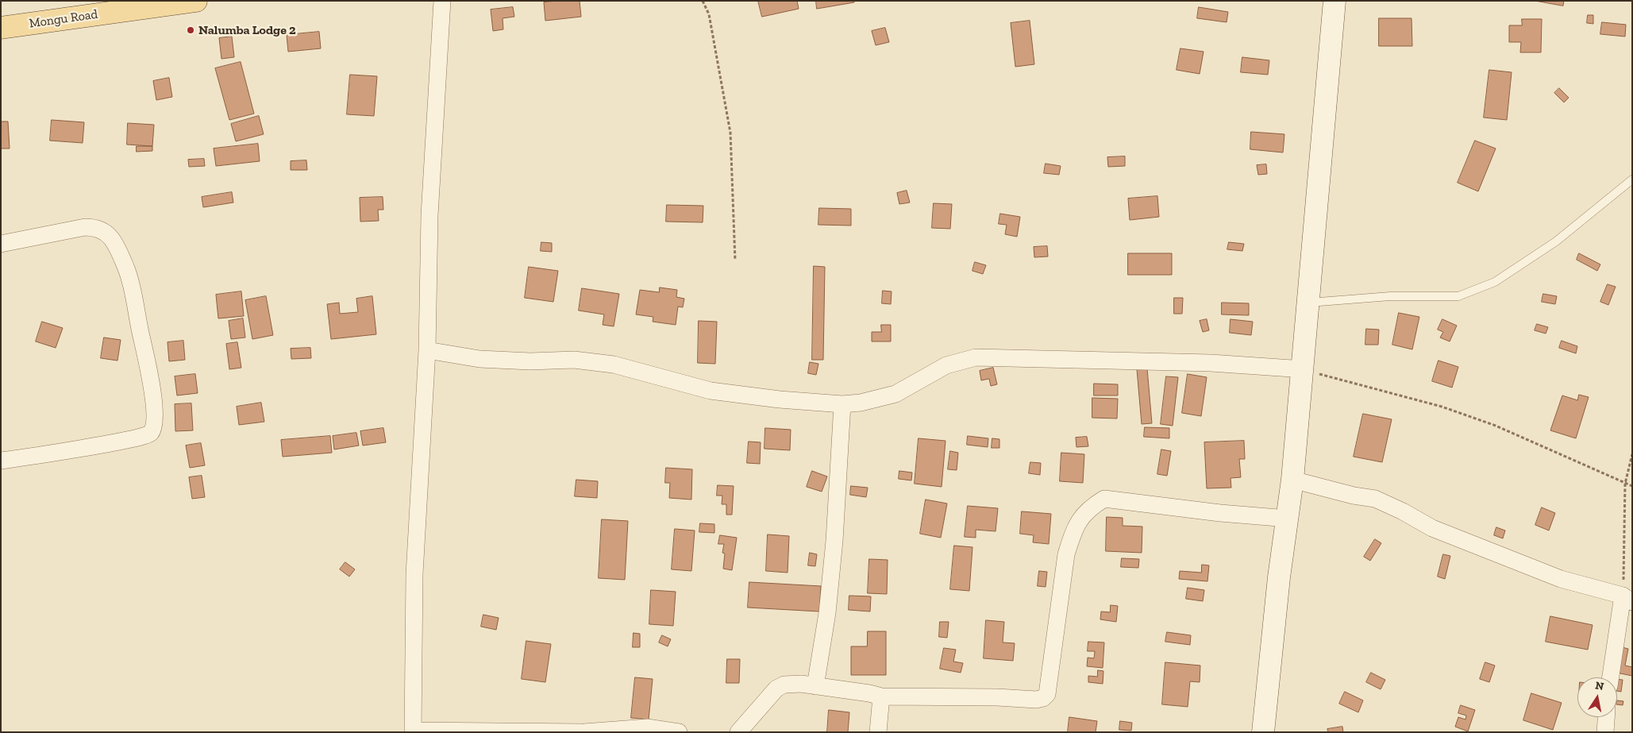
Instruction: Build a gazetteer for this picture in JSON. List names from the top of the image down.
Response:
{
  "streets": {
    "main road": ["Mongu Road"]
  },
  "places": ["Nalumba Lodge 2"],
  "north": "top"
}
